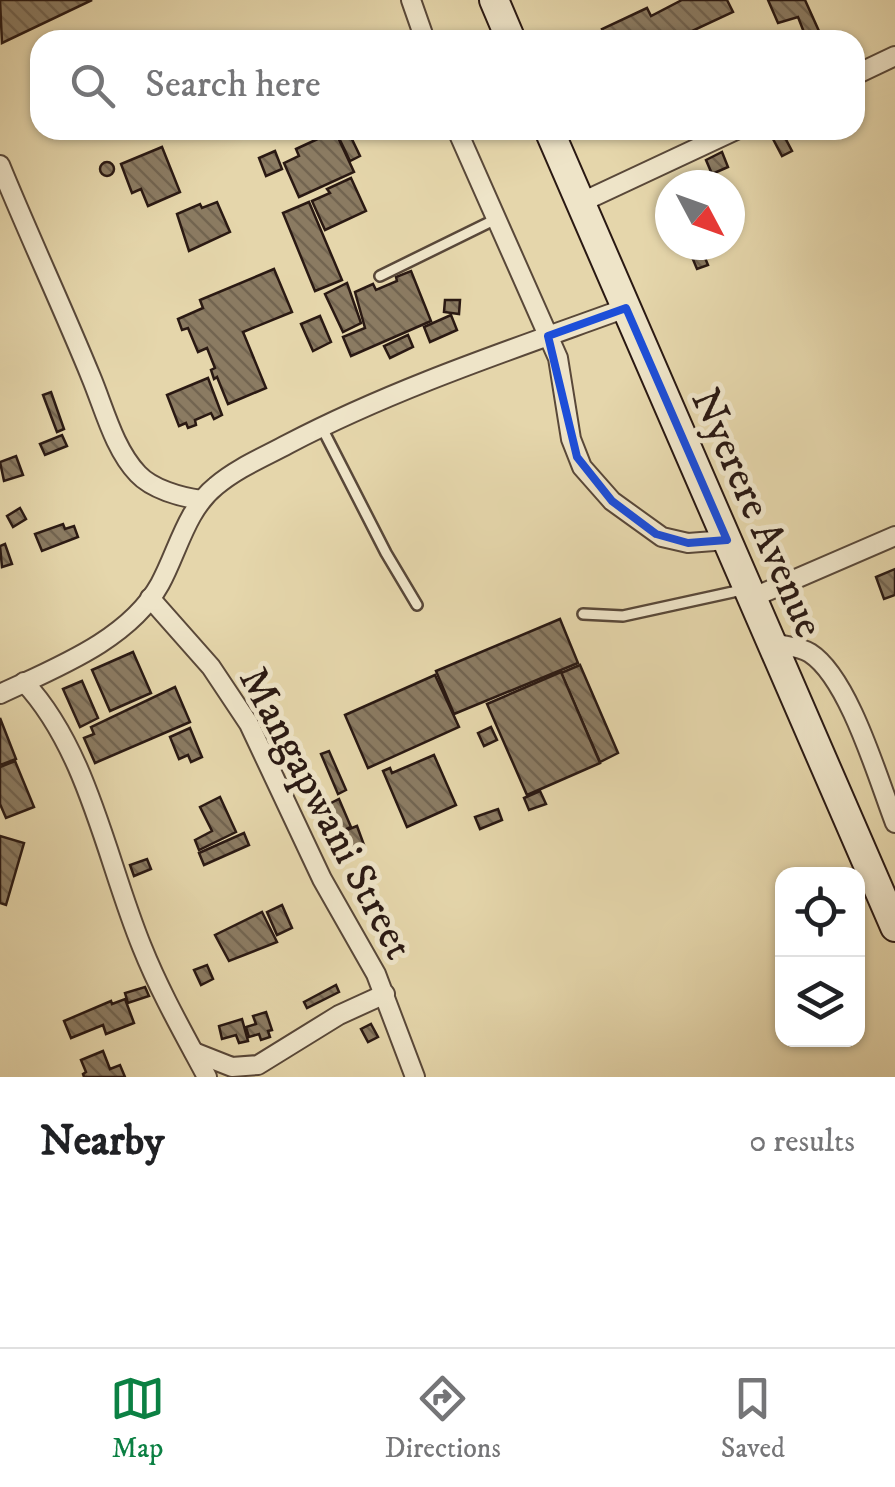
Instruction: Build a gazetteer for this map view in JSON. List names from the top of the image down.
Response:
{
  "streets": {
    "street": ["Nyerere Avenue", "Mangapwani Street"]
  },
  "north": "bottom right",
  "page": {
    "search": "Search here",
    "heading": ["Nearby", "0 results"],
    "nav": ["Map", "Directions", "Saved"]
  }
}
